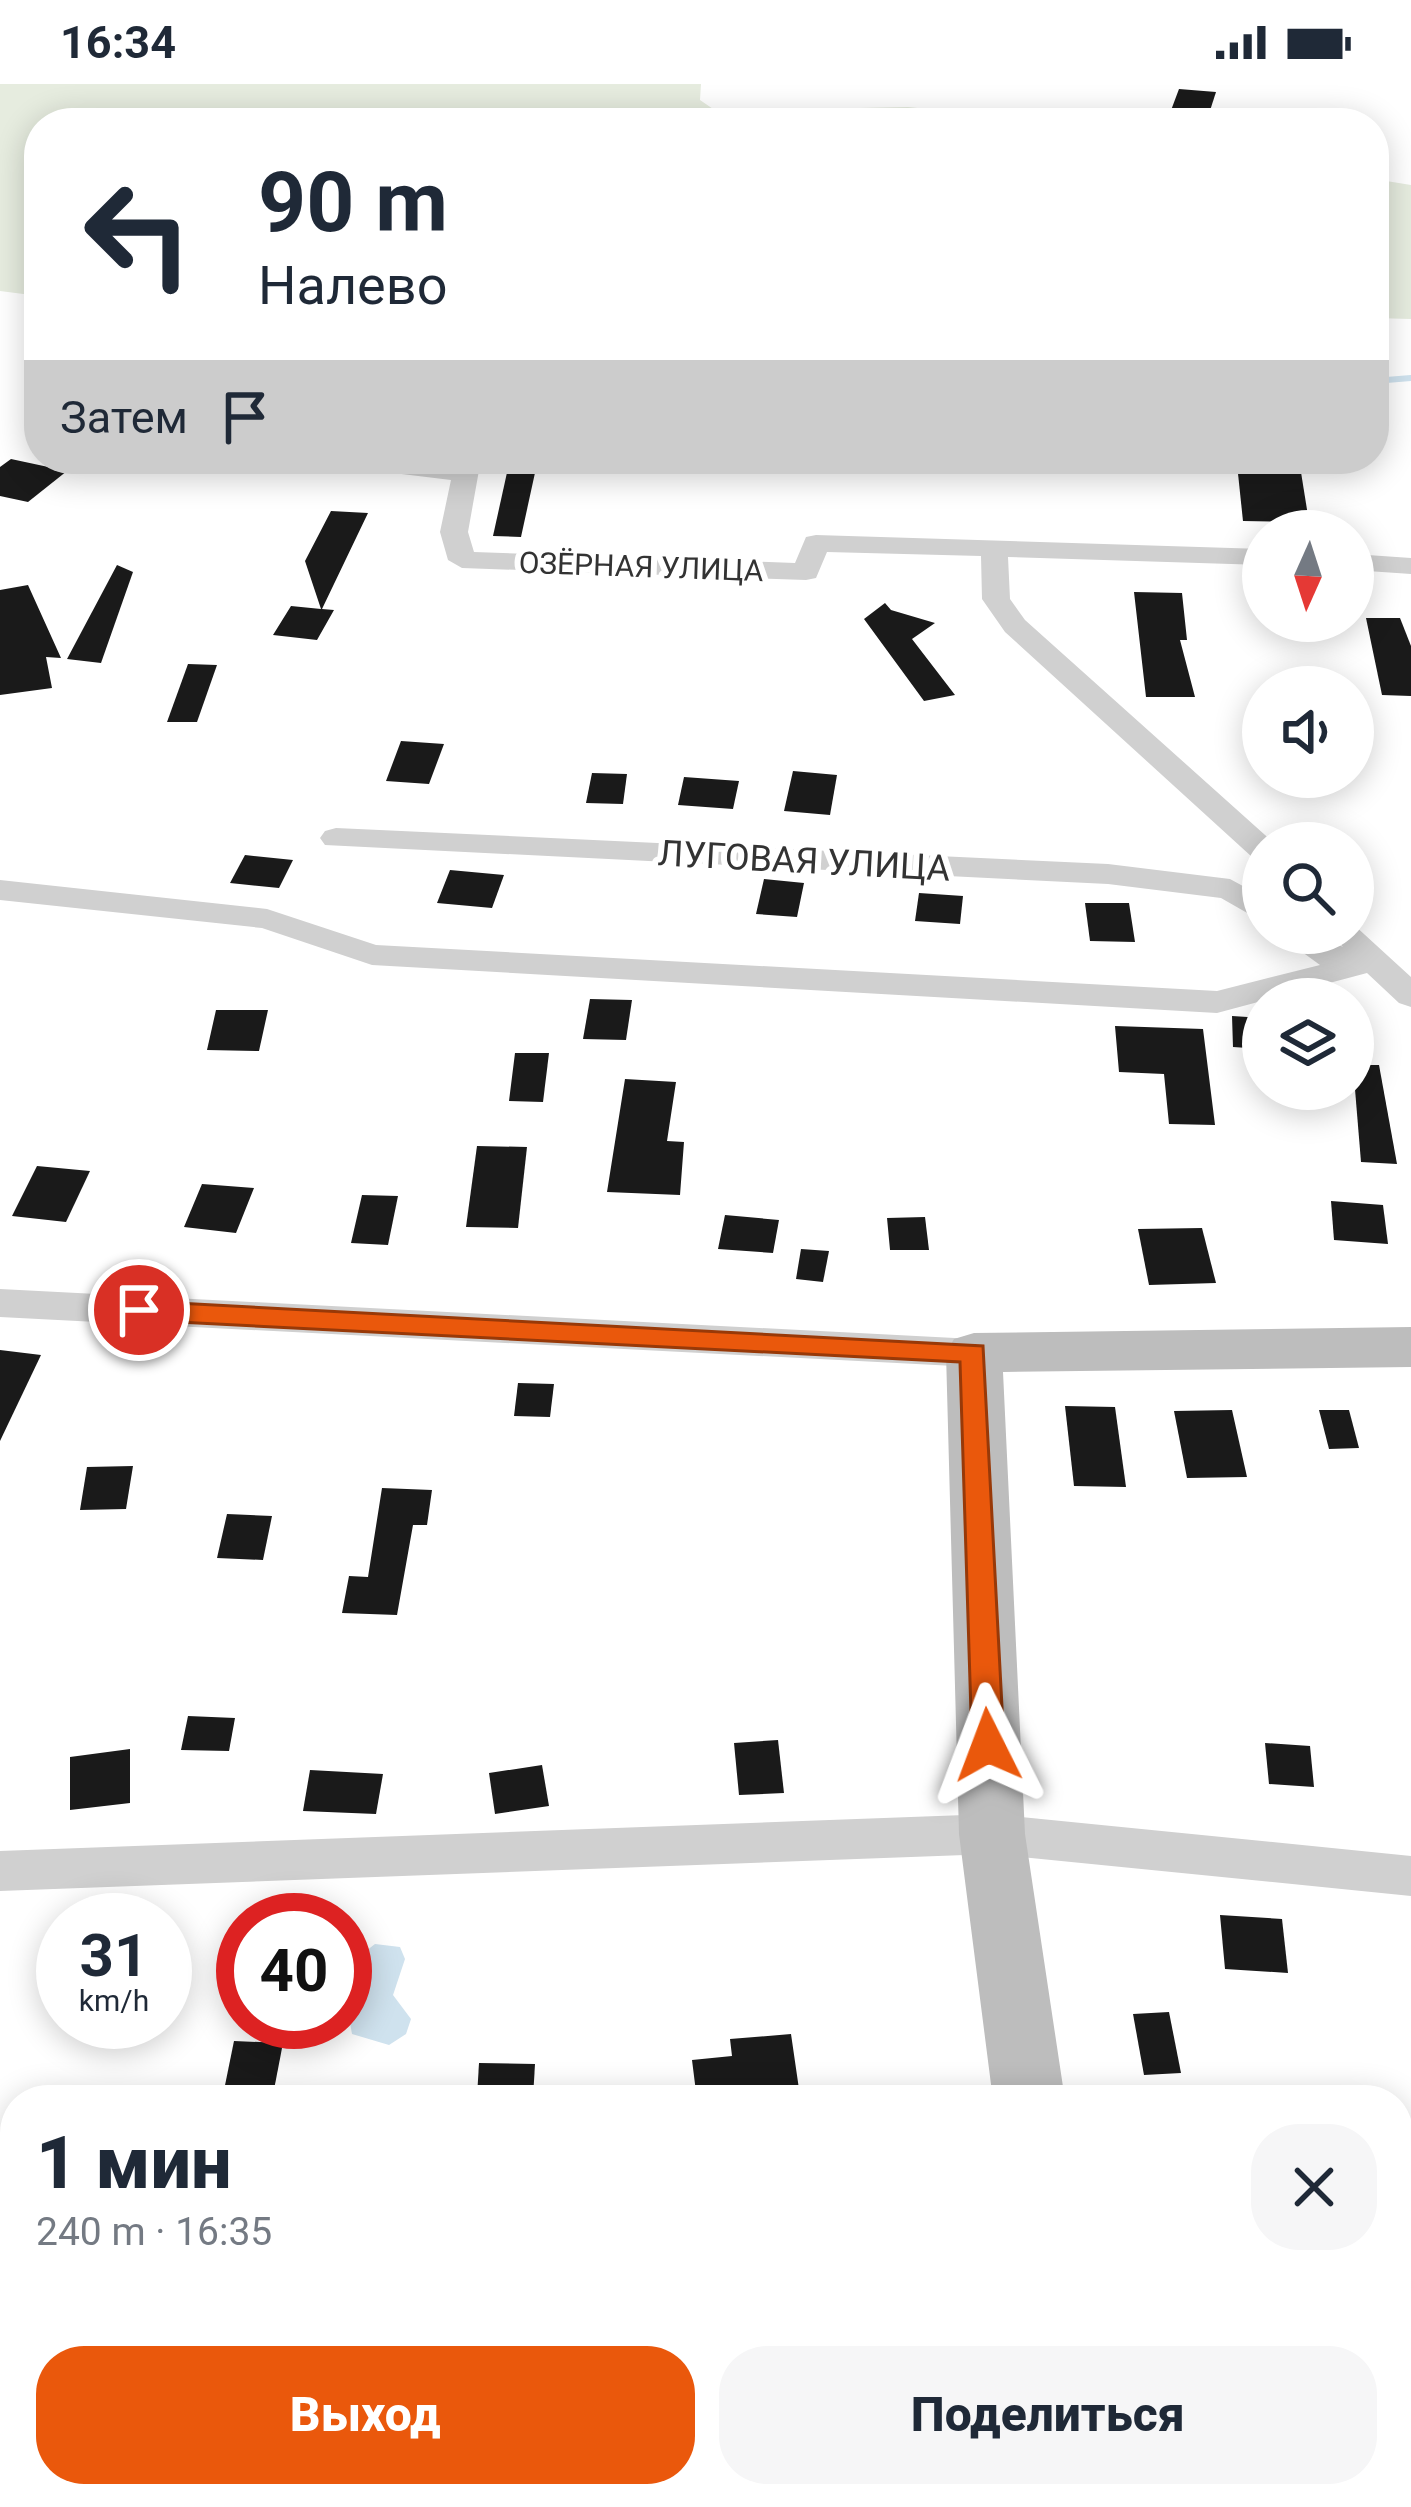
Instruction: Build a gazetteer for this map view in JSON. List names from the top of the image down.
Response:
{
  "streets": {
    "street": ["ОЗЁРНАЯ УЛИЦА", "ЛУГОВАЯ УЛИЦА"]
  },
  "north": "bottom",
  "page": {
    "status": "16:34",
    "turn": ["90 m", "Налево"],
    "then": "Затем",
    "speed": "31 km/h",
    "limit": "40",
    "heading": ["1 мин", "240 m · 16:35"],
    "buttons": ["Выход", "Поделиться"]
  }
}
